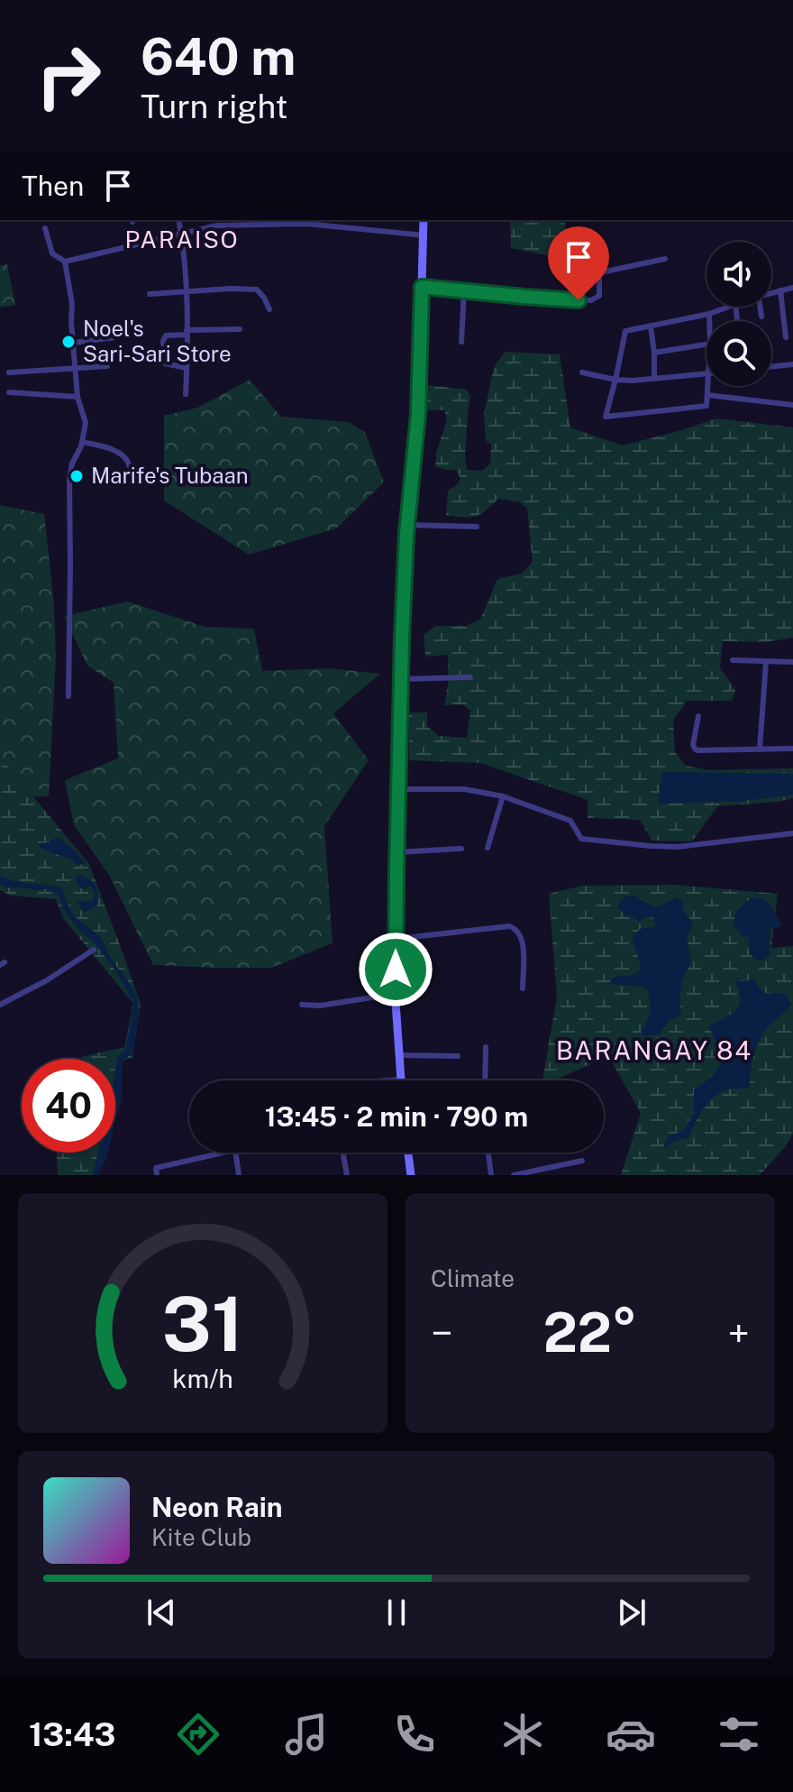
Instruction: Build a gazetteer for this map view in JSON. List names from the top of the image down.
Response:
{
  "districts": ["PARAISO", "BARANGAY 84"],
  "places": ["Noel's Sari-Sari Store", "Marife's Tubaan"],
  "page": {
    "turn": ["640 m", "Turn right"],
    "then": "Then",
    "limit": "40",
    "trip": "13:45 · 2 min · 790 m",
    "tile": "Climate",
    "heat": ["−", "22°", "+"],
    "song": ["Neon Rain", "Kite Club"],
    "tabs": "13:43",
    "gauge": ["31", "km/h"]
  }
}
